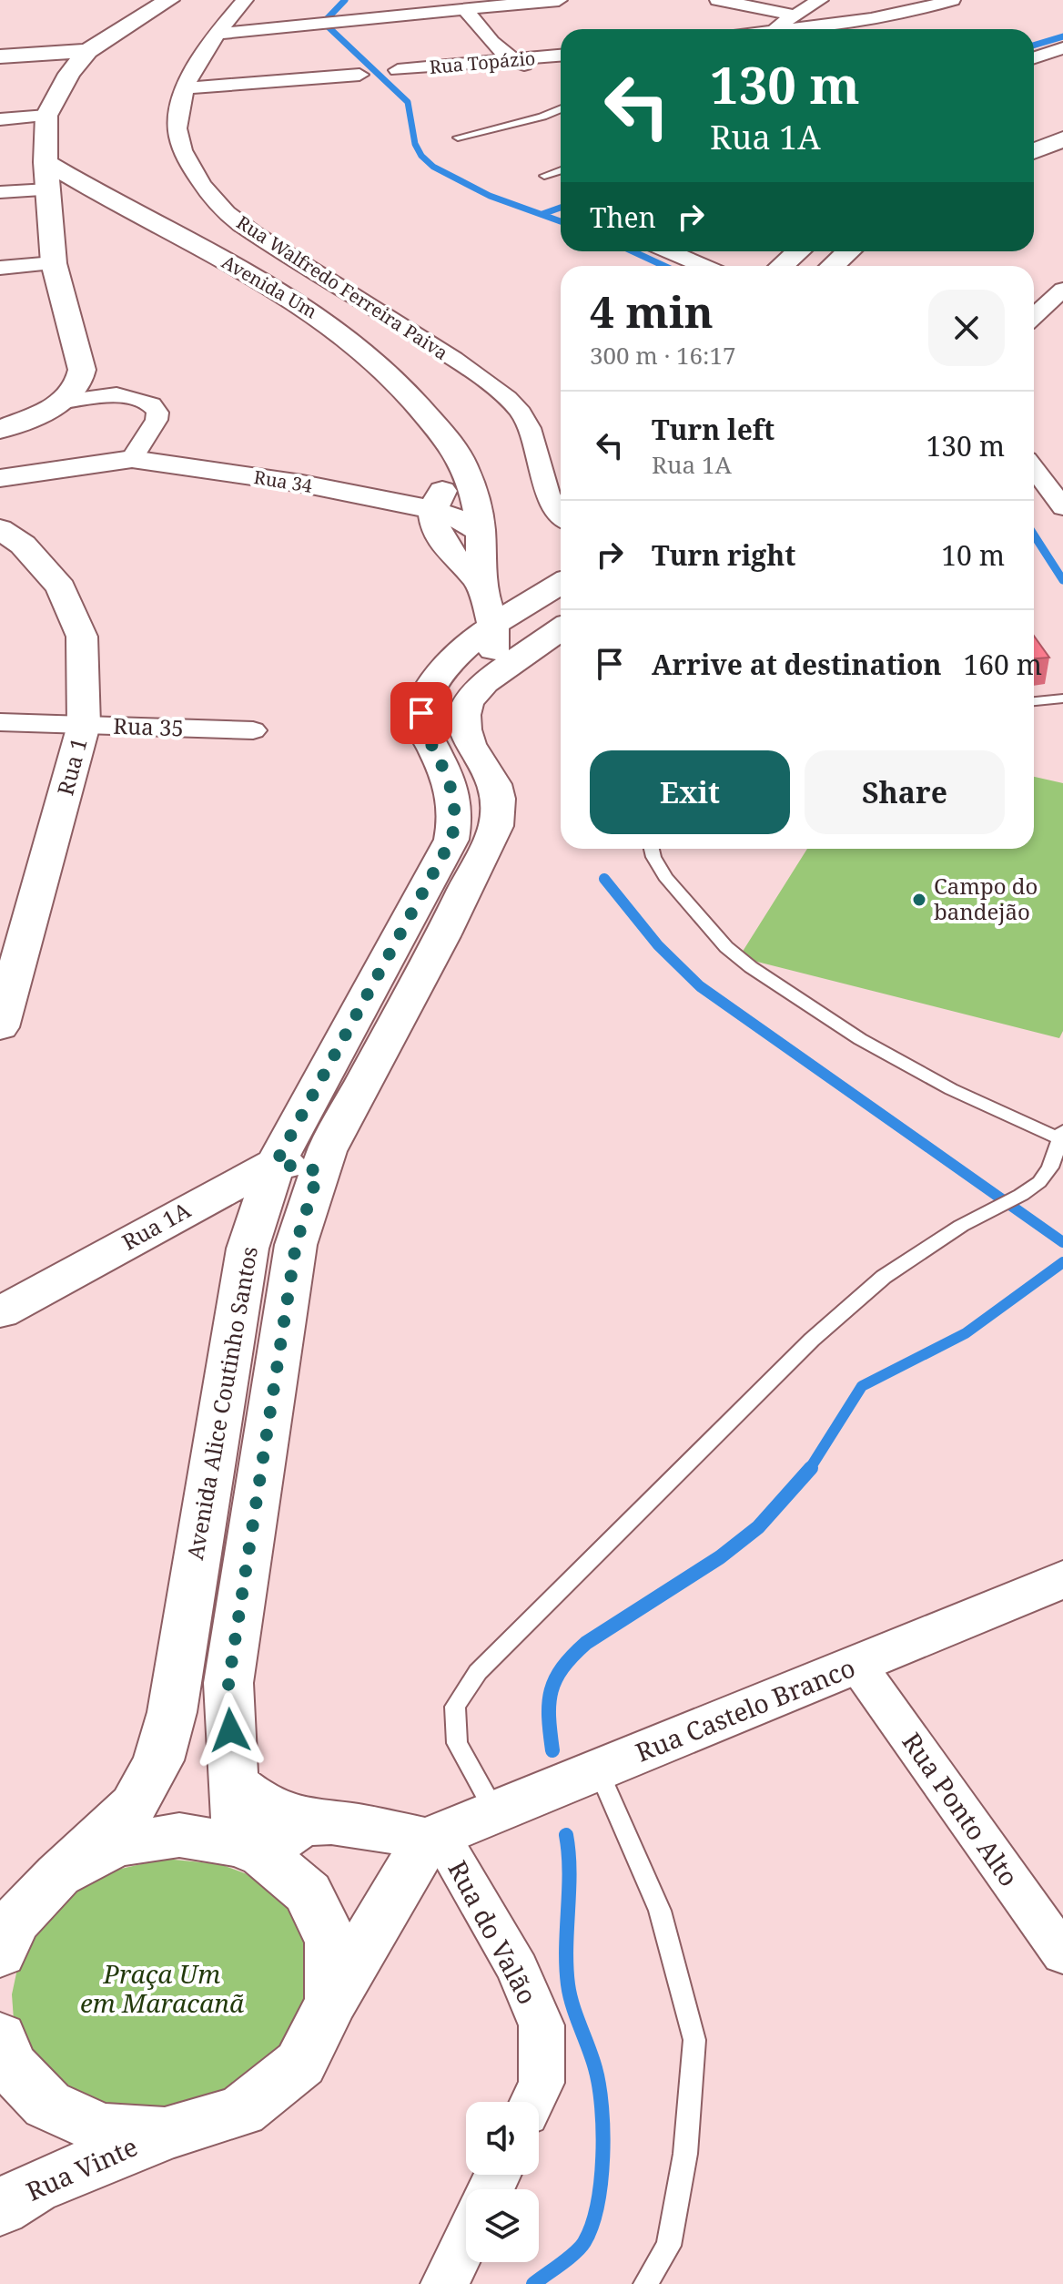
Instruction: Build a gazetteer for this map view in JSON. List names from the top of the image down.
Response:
{
  "streets": {
    "street": [
      "Rua Topázio",
      "Avenida Um",
      "Rua Walfredo Ferreira Paiva",
      "Rua 34",
      "Rua 35",
      "Rua 1",
      "Rua 1A",
      "Avenida Alice Coutinho Santos",
      "Rua Castelo Branco",
      "Rua Ponto Alto",
      "Rua do Valão",
      "Rua Vinte"
    ]
  },
  "crossings": [
    ["Avenida Um", "Rua 34"],
    ["Avenida Um", "Avenida Alice Coutinho Santos"],
    ["Rua 35", "Rua 1"],
    ["Rua 1A", "Avenida Alice Coutinho Santos"],
    ["Rua Castelo Branco", "Rua Ponto Alto"],
    ["Rua Castelo Branco", "Rua do Valão"]
  ],
  "parks": ["Praça Um em Maracanã"],
  "places": ["Campo do bandejão"],
  "page": {
    "turn": ["130 m", "Rua 1A"],
    "then": "Then",
    "heading": ["4 min", "300 m · 16:17"],
    "list": [
      {
        "name": "Turn left",
        "note": "Rua 1A",
        "value": "130 m"
      },
      {
        "name": "Turn right",
        "value": "10 m"
      },
      {
        "name": "Arrive at destination",
        "value": "160 m"
      }
    ],
    "buttons": ["Exit", "Share"]
  }
}
